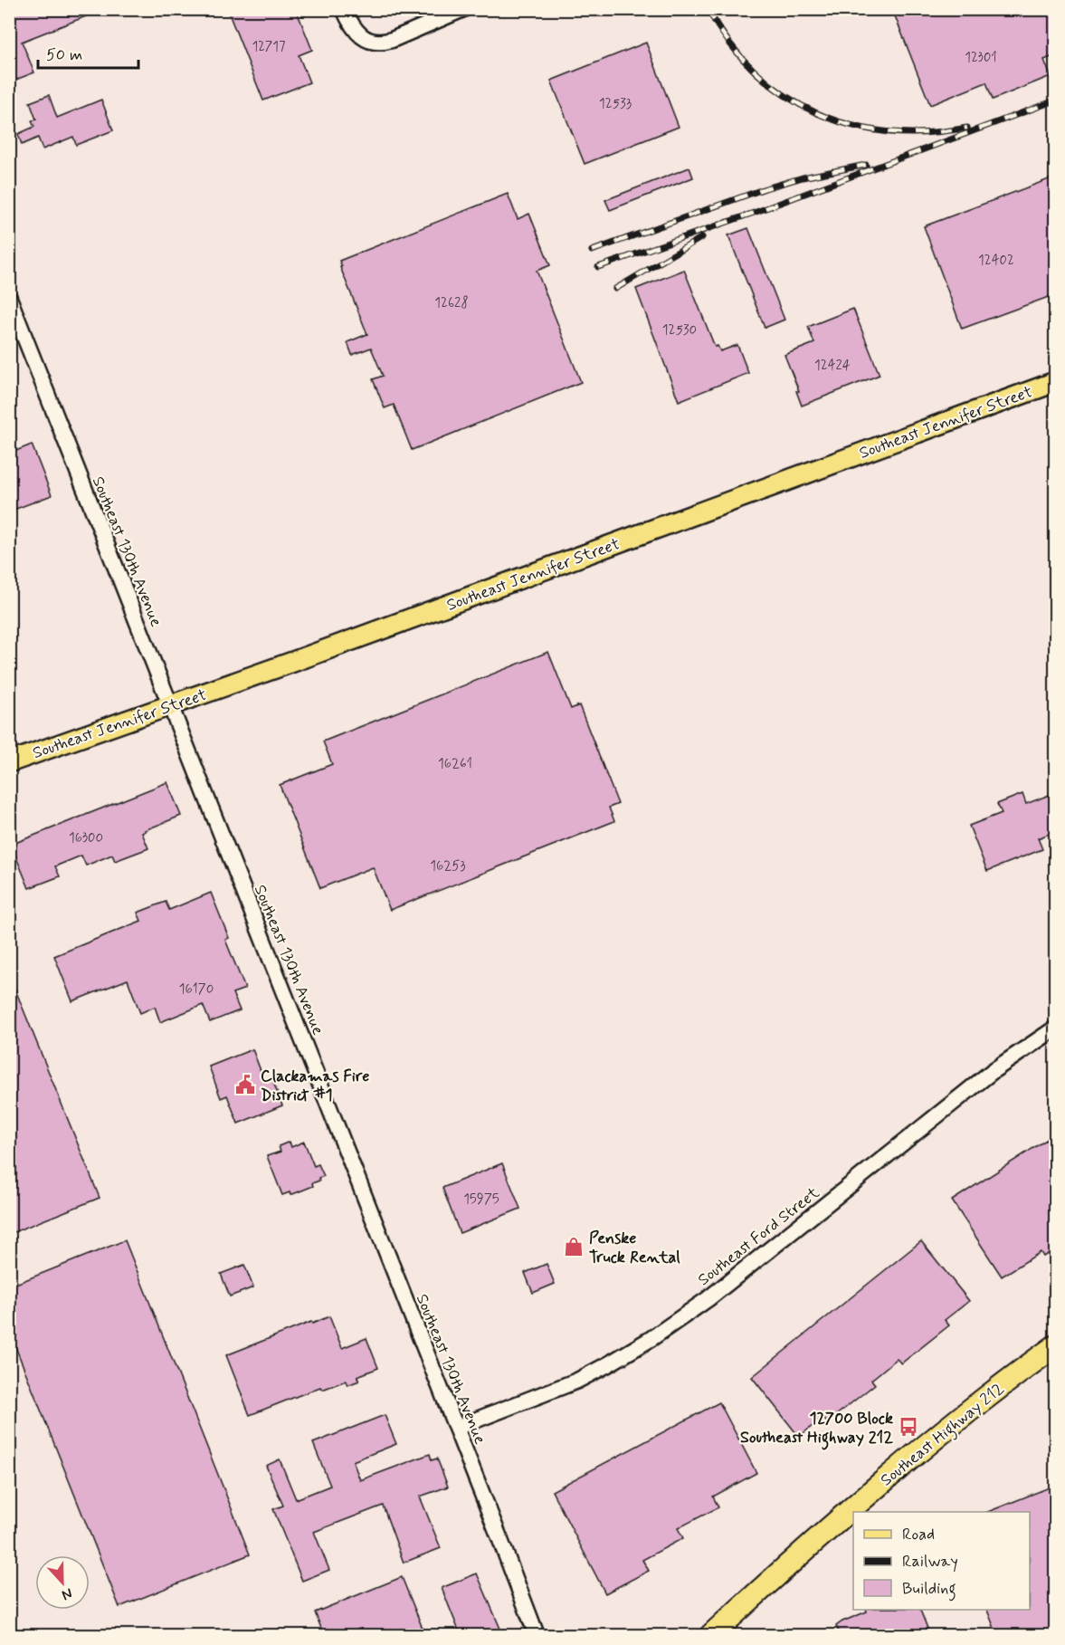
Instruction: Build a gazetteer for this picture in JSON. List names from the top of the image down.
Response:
{
  "streets": {
    "highway": ["Southeast Highway 212"],
    "main road": ["Southeast Jennifer Street"],
    "street": ["Southeast 130th Avenue", "Southeast Ford Street"]
  },
  "crossings": [
    ["Southeast Jennifer Street", "Southeast 130th Avenue"],
    ["Southeast 130th Avenue", "Southeast Ford Street"]
  ],
  "places": {
    "public building": ["Clackamas Fire District #1"],
    "shop": ["Penske Truck Rental"],
    "bus stop": ["12700 Block Southeast Highway 212"]
  },
  "house_numbers": [
    "12717",
    "12301",
    "12533",
    "12402",
    "12628",
    "12530",
    "12424",
    "16261",
    "16300",
    "16253",
    "16170",
    "15975"
  ],
  "legend": ["Road", "Railway", "Building"],
  "scale_bar": "50 m",
  "north": "bottom"
}
